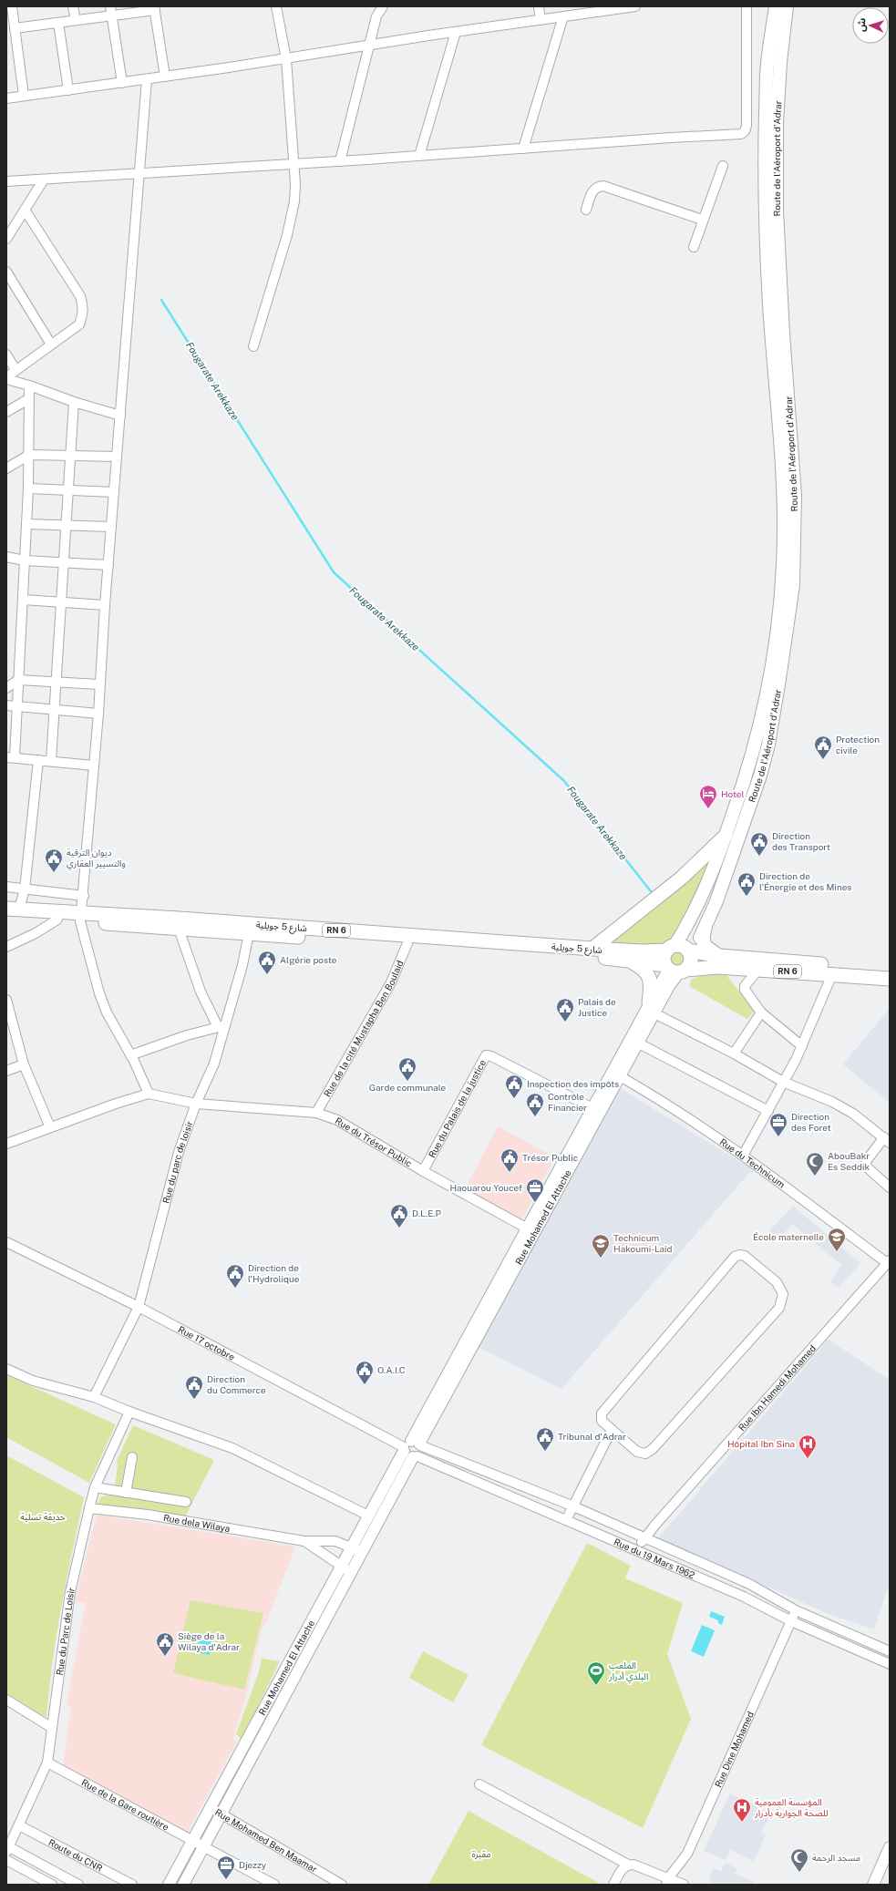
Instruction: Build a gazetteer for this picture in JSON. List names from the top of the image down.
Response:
{
  "streets": {
    "main road": ["Route de l'Aéroport d'Adrar", "شارع 5 جويلية", "RN 6"],
    "street": [
      "Rue de la cité Mustapha Ben Boulaid",
      "Rue du Palais de la justice",
      "Rue du Trésor Public",
      "Rue du parc de loisir",
      "Rue du Technicum",
      "Rue Mohamed El Attache",
      "Rue 17 octobre",
      "Rue Ibn Hamedi Mohamed",
      "Rue dela Wilaya",
      "Rue du 19 Mars 1962",
      "Rue du Parc de Loisir",
      "Rue Dine Mohamed",
      "Rue de la Gare routière",
      "Rue Mohamed Ben Maamar",
      "Route du CNR"
    ]
  },
  "crossings": [
    ["Route de l'Aéroport d'Adrar", "شارع 5 جويلية"],
    ["Route de l'Aéroport d'Adrar", "RN 6"],
    ["Route de l'Aéroport d'Adrar", "Rue Mohamed El Attache"],
    ["شارع 5 جويلية", "RN 6"],
    ["شارع 5 جويلية", "Rue de la cité Mustapha Ben Boulaid"],
    ["شارع 5 جويلية", "Rue du parc de loisir"],
    ["شارع 5 جويلية", "Rue Mohamed El Attache"],
    ["RN 6", "Rue Mohamed El Attache"],
    ["Rue de la cité Mustapha Ben Boulaid", "Rue du Trésor Public"],
    ["Rue du Palais de la justice", "Rue du Trésor Public"],
    ["Rue du Palais de la justice", "Rue Mohamed El Attache"],
    ["Rue du Trésor Public", "Rue du parc de loisir"],
    ["Rue du Trésor Public", "Rue Mohamed El Attache"],
    ["Rue du parc de loisir", "Rue 17 octobre"],
    ["Rue du Technicum", "Rue Mohamed El Attache"],
    ["Rue du Technicum", "Rue Ibn Hamedi Mohamed"],
    ["Rue Mohamed El Attache", "Rue 17 octobre"],
    ["Rue Mohamed El Attache", "Rue dela Wilaya"],
    ["Rue Mohamed El Attache", "Rue du 19 Mars 1962"],
    ["Rue Mohamed El Attache", "Rue de la Gare routière"],
    ["Rue Mohamed El Attache", "Rue Mohamed Ben Maamar"],
    ["Rue 17 octobre", "Rue du 19 Mars 1962"],
    ["Rue Ibn Hamedi Mohamed", "Rue du 19 Mars 1962"],
    ["Rue dela Wilaya", "Rue du Parc de Loisir"],
    ["Rue du 19 Mars 1962", "Rue Dine Mohamed"],
    ["Rue du Parc de Loisir", "Rue de la Gare routière"],
    ["Rue du Parc de Loisir", "Route du CNR"]
  ],
  "water": ["Fougarate Arekkaze"],
  "parks": ["حديقة تسلية", "مقبرة"],
  "places": {
    "public building": [
      "Protection civile",
      "Direction des Transport",
      "ديوان الترقية والتسيير العقاري",
      "Direction de l’Énergie et des Mines",
      "Algérie poste",
      "Palais de Justice",
      "Garde communale",
      "Inspection des impôts",
      "Contrôle Financier",
      "Trésor Public",
      "D.L.E.P",
      "Direction de l'Hydrolique",
      "O.A.I.C",
      "Direction du Commerce",
      "Tribunal d'Adrar",
      "Siège de la Wilaya d'Adrar"
    ],
    "hotel": ["Hotel"],
    "office": ["Direction des Foret", "Haouarou Youcef", "Djezzy"],
    "mosque": ["AbouBakr Es Seddik", "مسجد الرحمة"],
    "school or university": ["École maternelle", "Technicum Hakoumi-Laid"],
    "hospital": ["Hôpital Ibn Sina", "المؤسسة العمومية للصحة الجوارية بأدرار"],
    "sports": ["الملعب البلدي أدرار"]
  },
  "north": "left"
}
